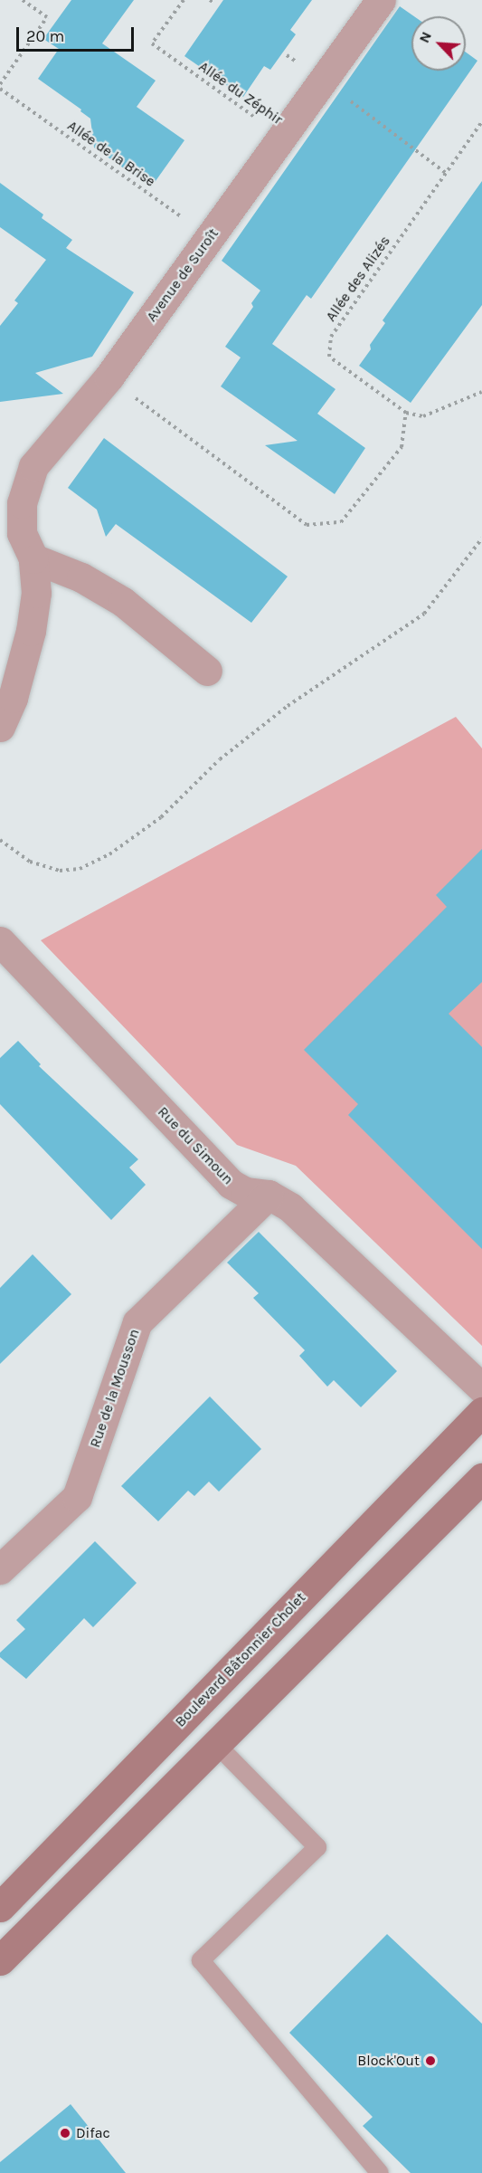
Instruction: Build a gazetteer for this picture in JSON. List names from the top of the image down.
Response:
{
  "streets": {
    "street": [
      "Avenue de Suroît",
      "Rue du Simoun",
      "Rue de la Mousson",
      "Boulevard Bâtonnier Cholet"
    ],
    "path": ["Allée du Zéphir", "Allée de la Brise", "Allée des Alizés"]
  },
  "crossings": [
    ["Allée du Zéphir", "Avenue de Suroît"],
    ["Allée de la Brise", "Avenue de Suroît"],
    ["Rue du Simoun", "Rue de la Mousson"]
  ],
  "places": ["Block'Out", "Difac"],
  "scale_bar": "20 m",
  "north": "top left"
}
